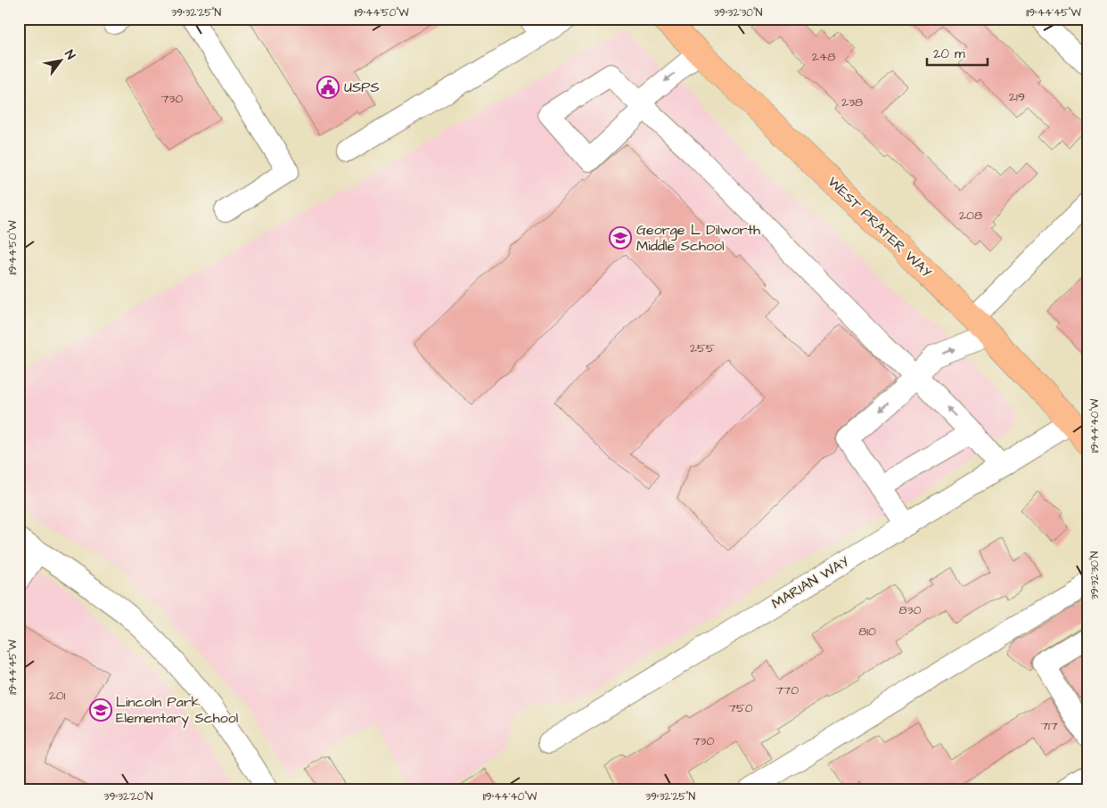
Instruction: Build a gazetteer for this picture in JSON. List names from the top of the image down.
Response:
{
  "streets": {
    "main road": ["WEST PRATER WAY"],
    "street": ["MARIAN WAY"]
  },
  "crossings": [
    ["WEST PRATER WAY", "MARIAN WAY"]
  ],
  "places": {
    "public building": ["USPS"],
    "school or university": ["George L Dilworth Middle School", "Lincoln Park Elementary School"]
  },
  "house_numbers": [
    "248",
    "219",
    "730",
    "238",
    "208",
    "255",
    "830",
    "810",
    "770",
    "201",
    "750",
    "717",
    "730"
  ],
  "scale_bar": "20 m",
  "north": "top right",
  "coordinates": [
    "39°32'25\"N",
    "119°44'50\"W",
    "39°32'30\"N",
    "119°44'45\"W",
    "119°44'40\"W",
    "39°32'20\"N"
  ]
}
